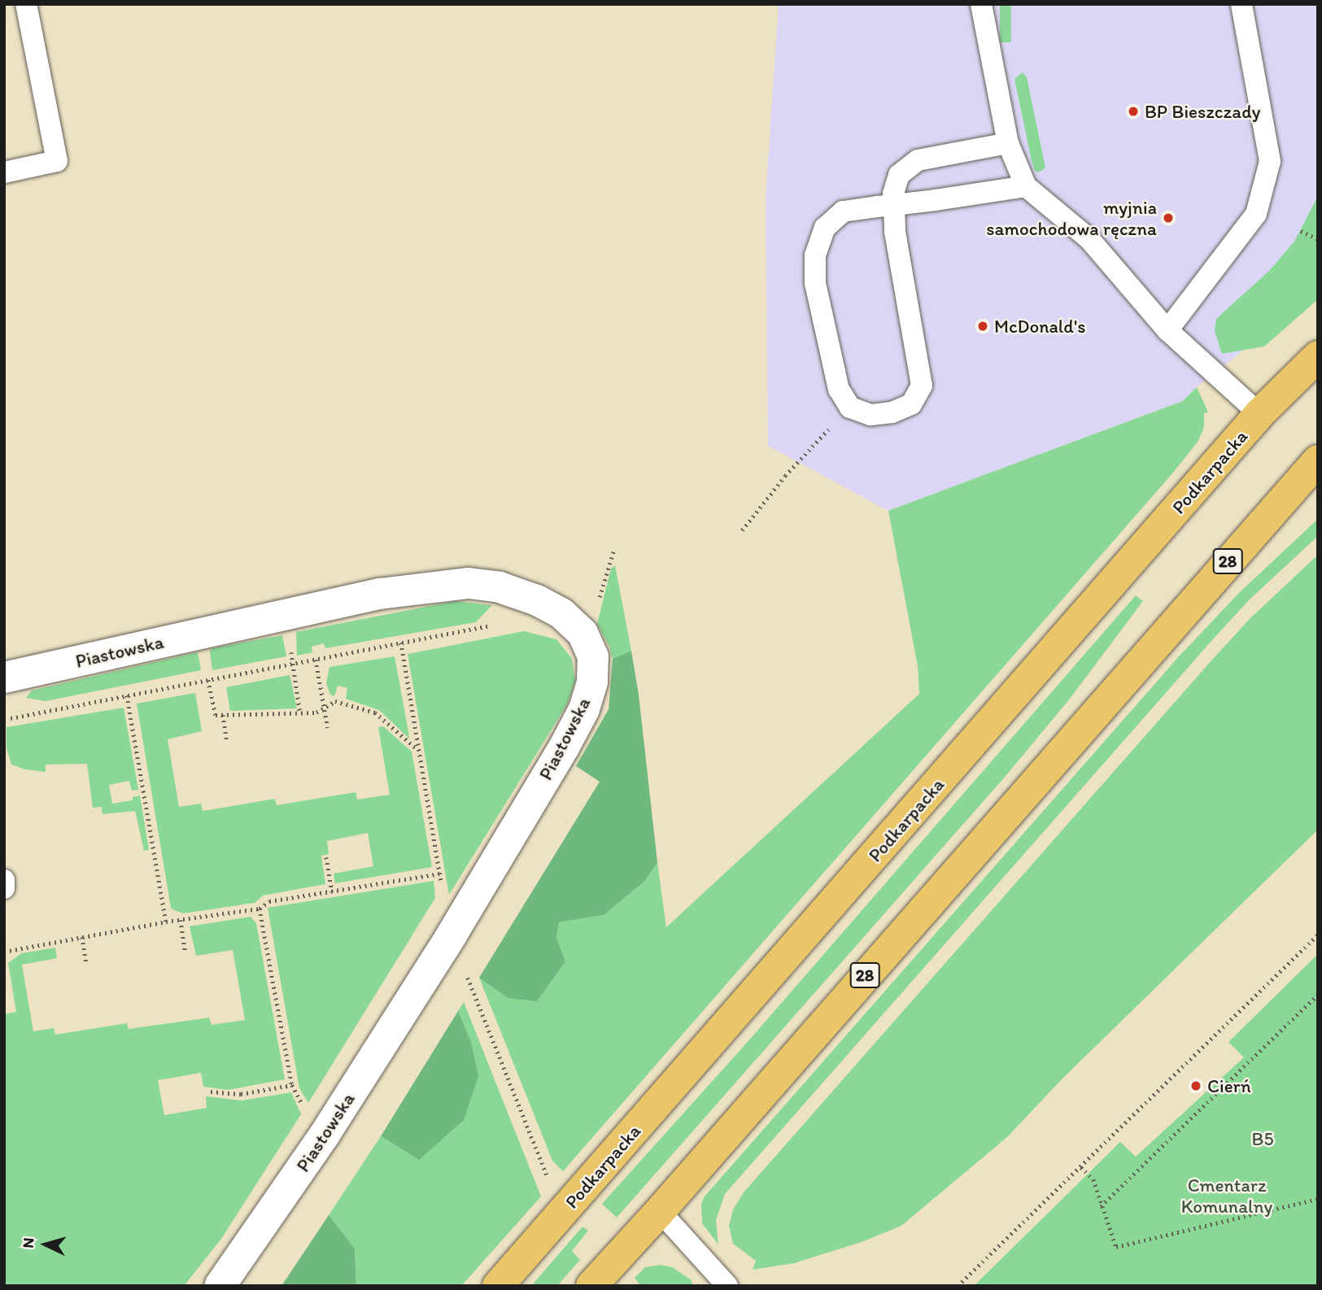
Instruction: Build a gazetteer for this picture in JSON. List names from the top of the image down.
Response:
{
  "streets": {
    "main road": ["Podkarpacka", "28"],
    "street": ["Piastowska"]
  },
  "parks": ["B5", "Cmentarz Komunalny"],
  "places": [
    "BP Bieszczady",
    "myjnia samochodowa ręczna",
    "McDonald's",
    "Cierń"
  ],
  "north": "left"
}
